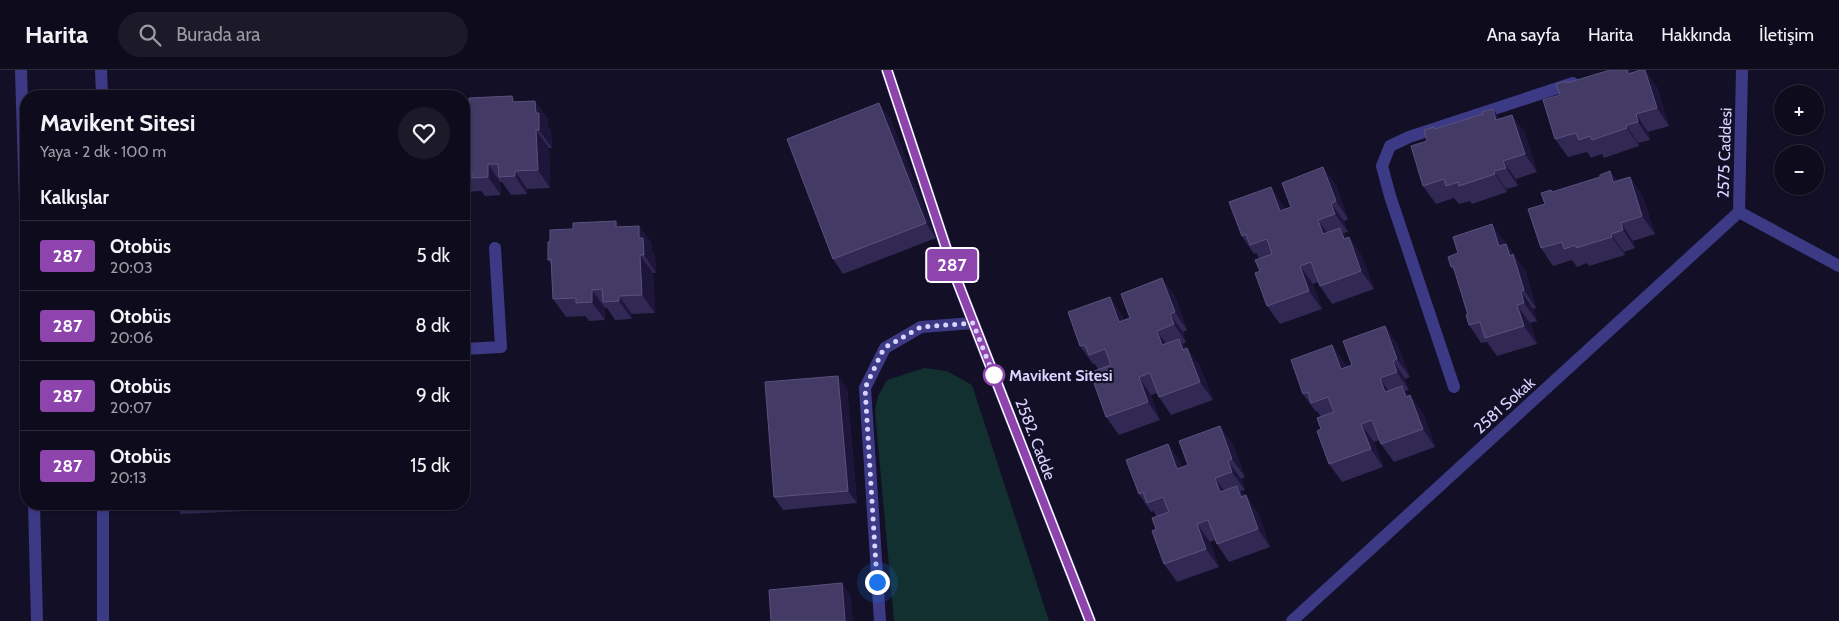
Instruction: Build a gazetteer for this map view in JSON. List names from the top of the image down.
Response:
{
  "streets": {
    "street": ["2575 Caddesi", "2581 Sokak", "2582. Cadde"]
  },
  "crossings": [
    ["2575 Caddesi", "2581 Sokak"]
  ],
  "places": ["Mavikent Sitesi"],
  "lines": ["bus line 287"],
  "page": {
    "header": "Harita",
    "search": "Burada ara",
    "nav": [
      "Ana sayfa",
      "Harita",
      "Hakkında",
      "İletişim"
    ],
    "on_map": "287",
    "map_buttons": ["+", "−"],
    "heading": [
      ["Mavikent Sitesi", "Yaya · 2 dk · 100 m"],
      "Kalkışlar"
    ],
    "list": [
      {
        "mark": "287",
        "name": "Otobüs",
        "note": "20:03",
        "value": "5 dk"
      },
      {
        "mark": "287",
        "name": "Otobüs",
        "note": "20:06",
        "value": "8 dk"
      },
      {
        "mark": "287",
        "name": "Otobüs",
        "note": "20:07",
        "value": "9 dk"
      },
      {
        "mark": "287",
        "name": "Otobüs",
        "note": "20:13",
        "value": "15 dk"
      }
    ]
  }
}
